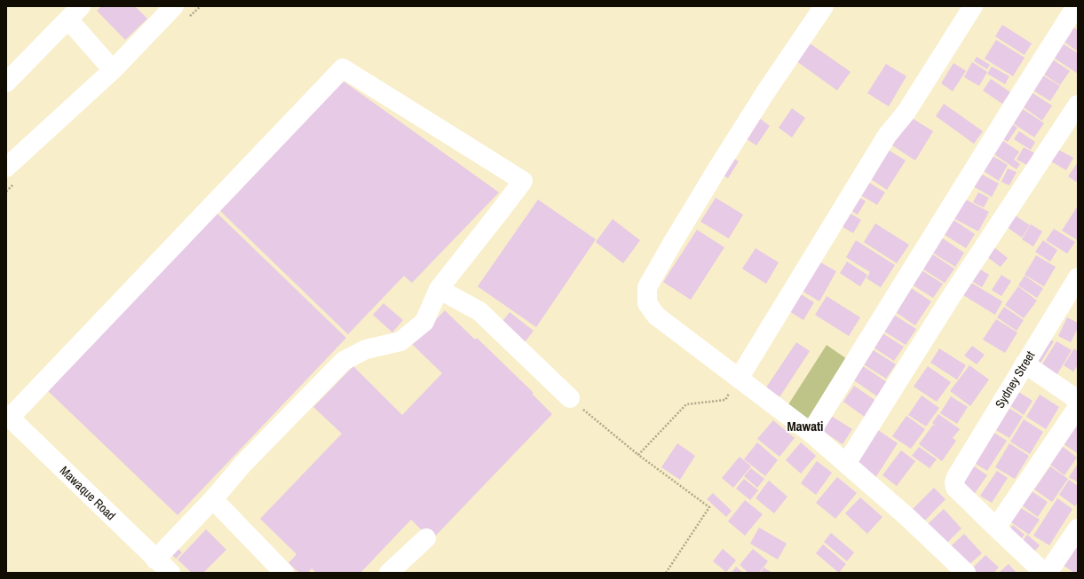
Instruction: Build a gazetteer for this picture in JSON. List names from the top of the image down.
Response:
{
  "streets": {
    "street": ["Sydney Street", "Mawaque Road"]
  },
  "districts": ["Mawati"]
}
